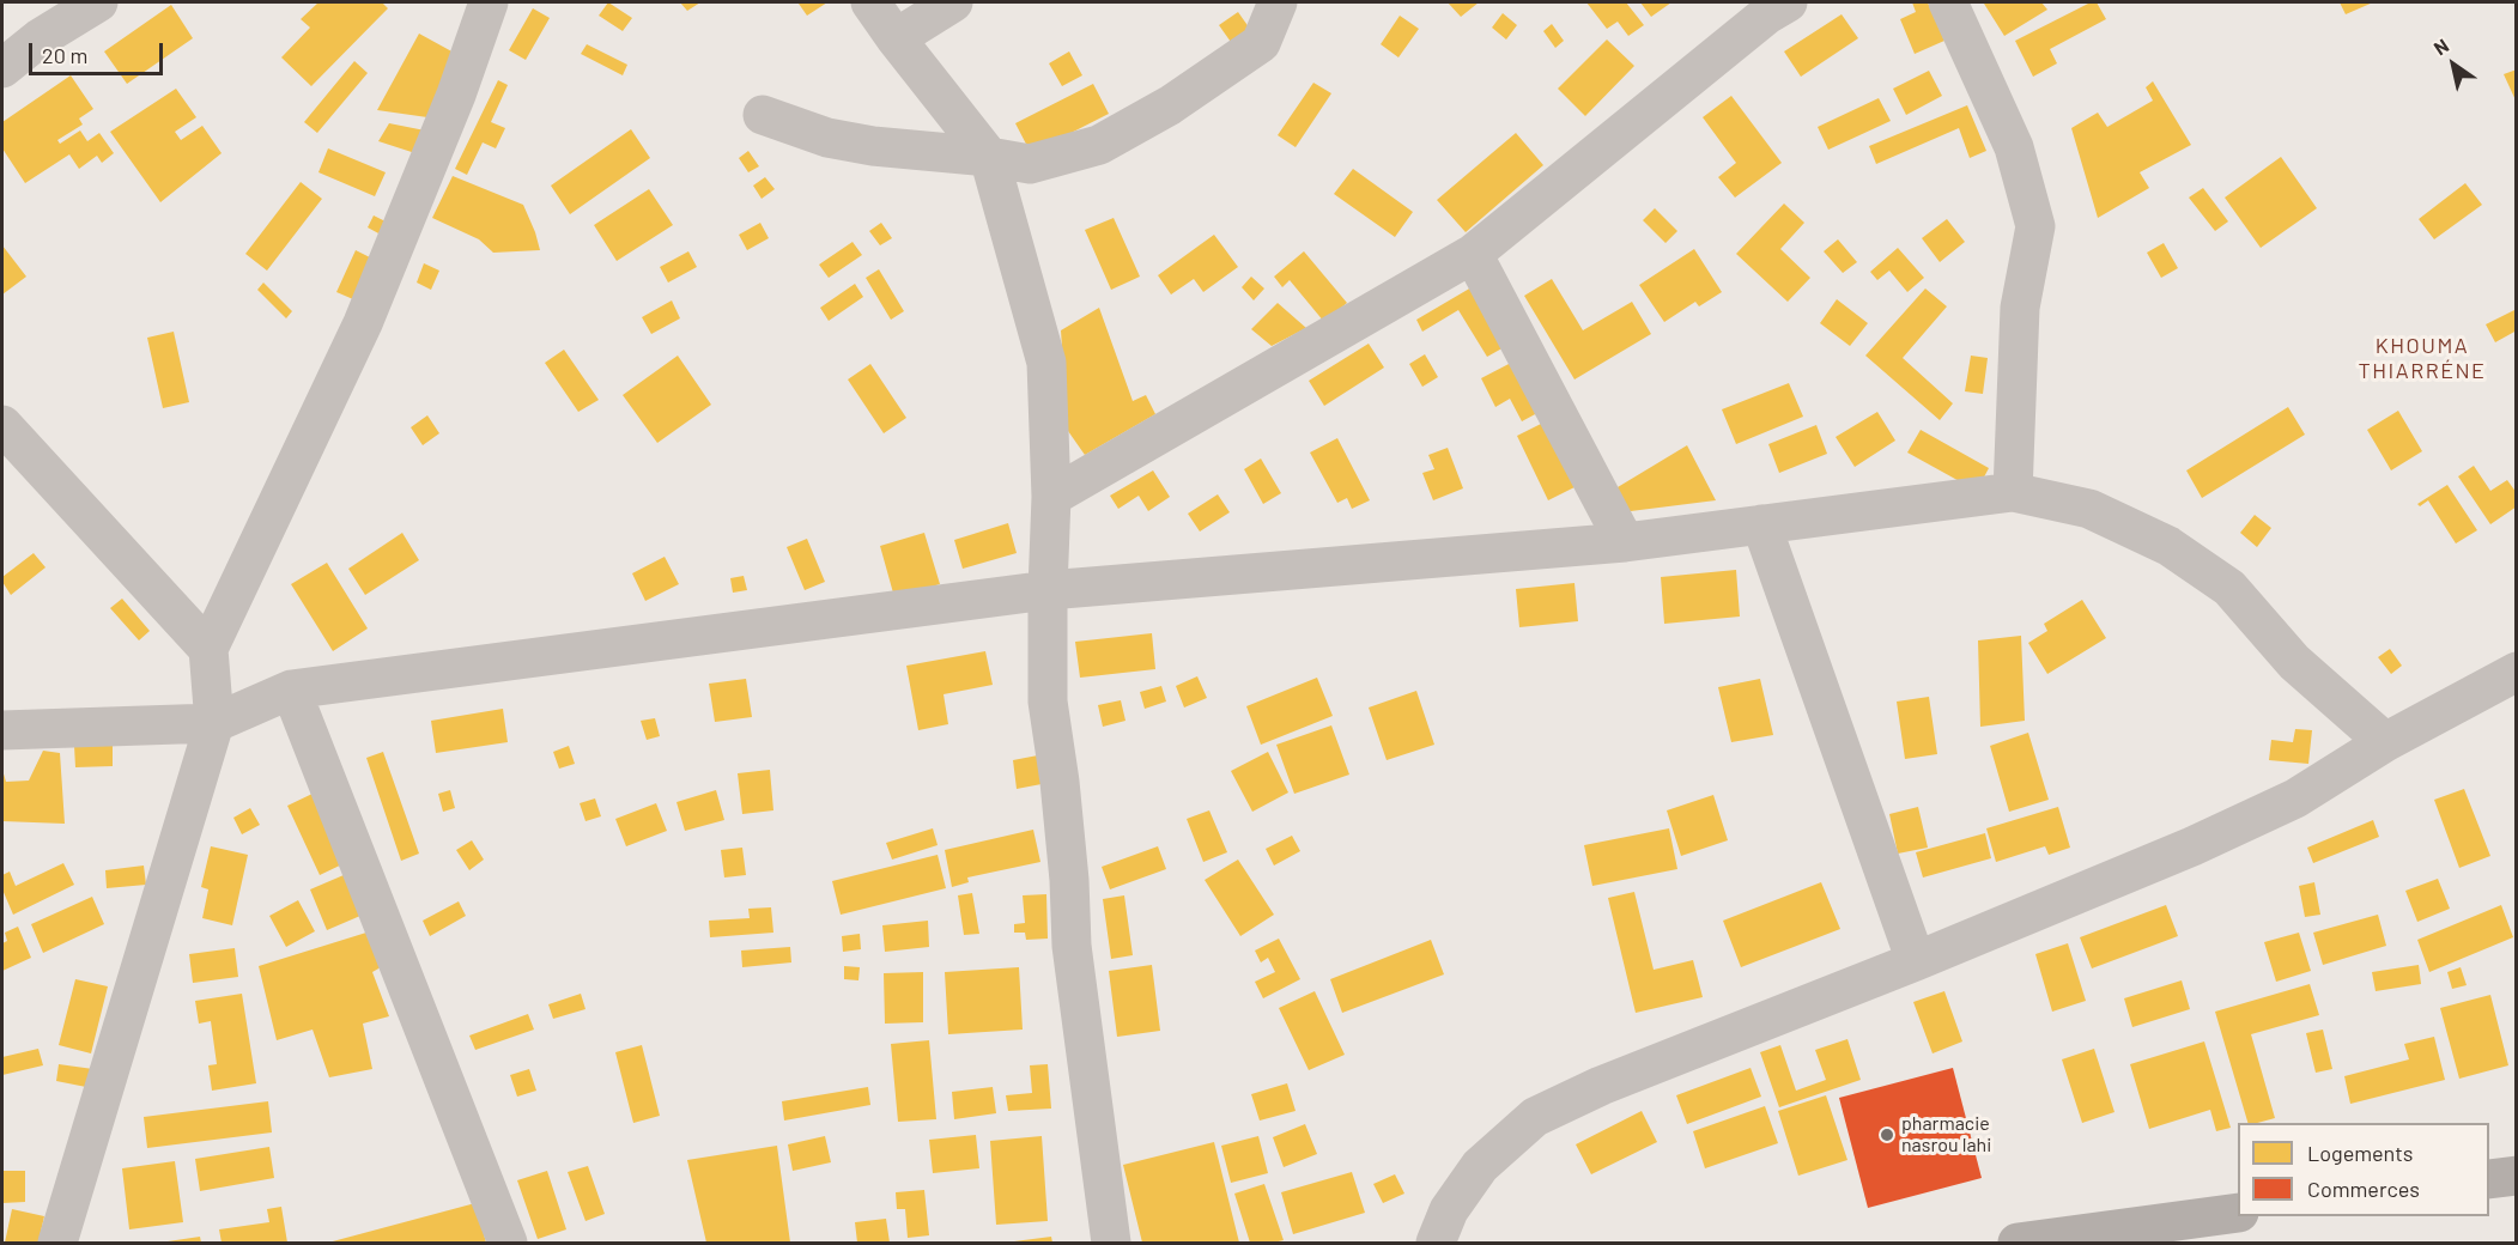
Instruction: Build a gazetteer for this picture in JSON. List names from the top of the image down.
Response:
{
  "districts": ["KHOUMA THIARRÉNE"],
  "places": ["pharmacie nasrou lahi"],
  "legend": ["Logements", "Commerces"],
  "scale_bar": "20 m",
  "north": "top left"
}
